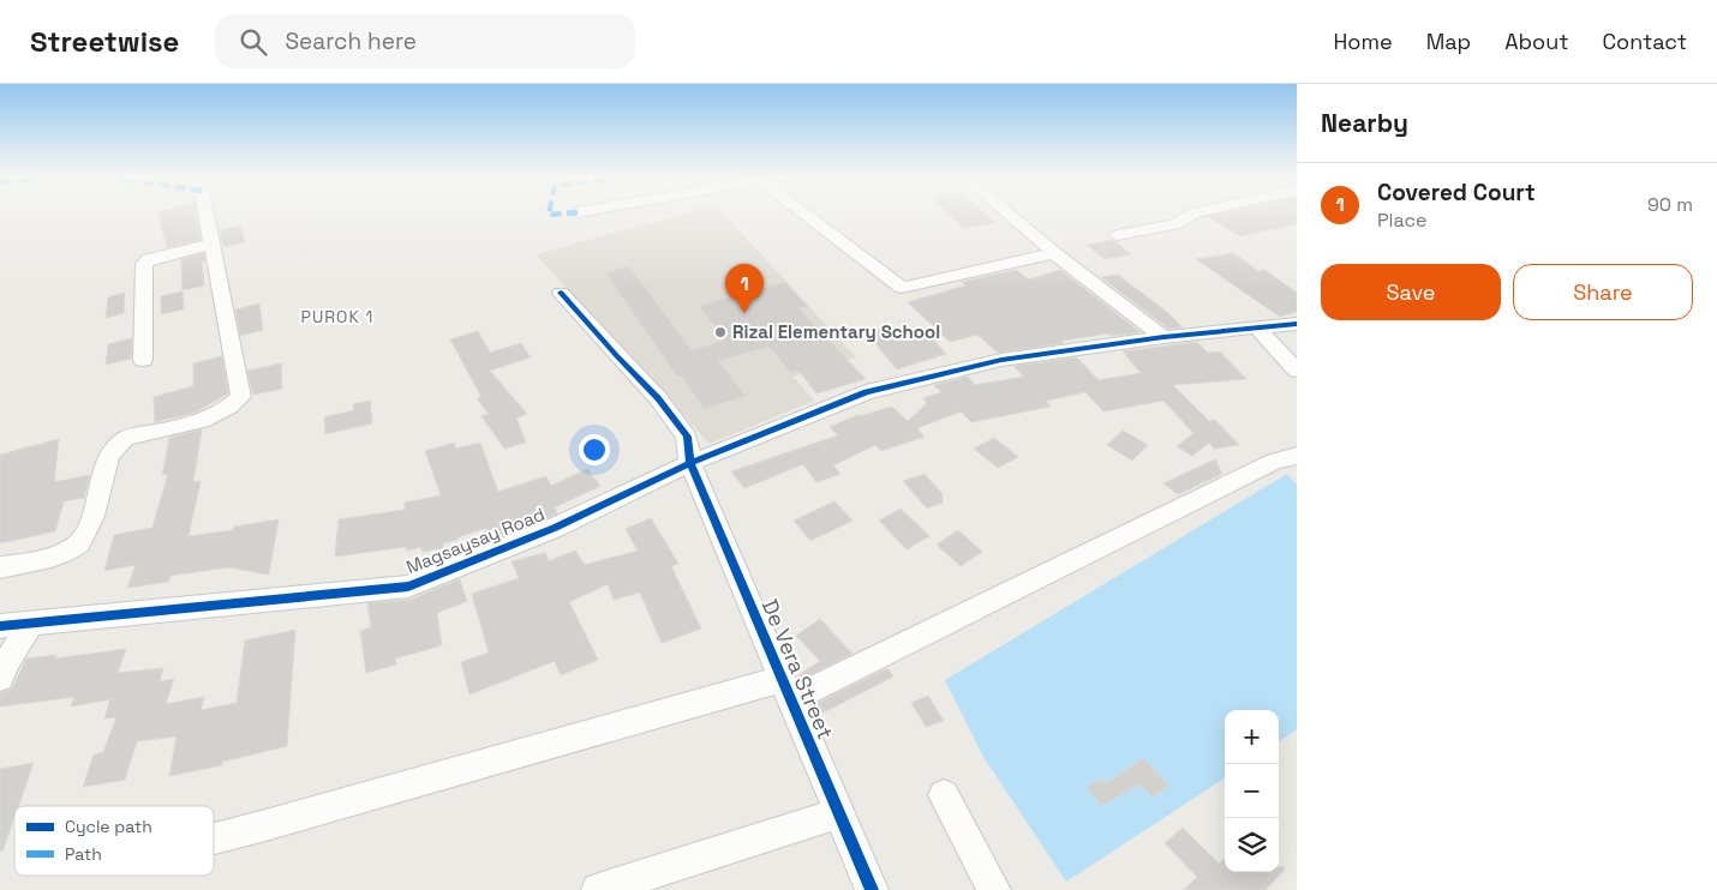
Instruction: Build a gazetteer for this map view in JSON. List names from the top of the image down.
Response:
{
  "streets": {
    "street": ["Magsaysay Road", "De Vera Street"]
  },
  "crossings": [
    ["Magsaysay Road", "De Vera Street"]
  ],
  "districts": ["PUROK 1"],
  "places": ["Rizal Elementary School"],
  "legend": ["Cycle path", "Path"],
  "page": {
    "header": "Streetwise",
    "search": "Search here",
    "nav": [
      "Home",
      "Map",
      "About",
      "Contact"
    ],
    "heading": "Nearby",
    "list": [
      {
        "mark": "1",
        "name": "Covered Court",
        "note": "Place",
        "value": "90 m"
      }
    ],
    "buttons": ["Save", "Share"],
    "pins": "1",
    "map_buttons": ["+", "−"]
  }
}
